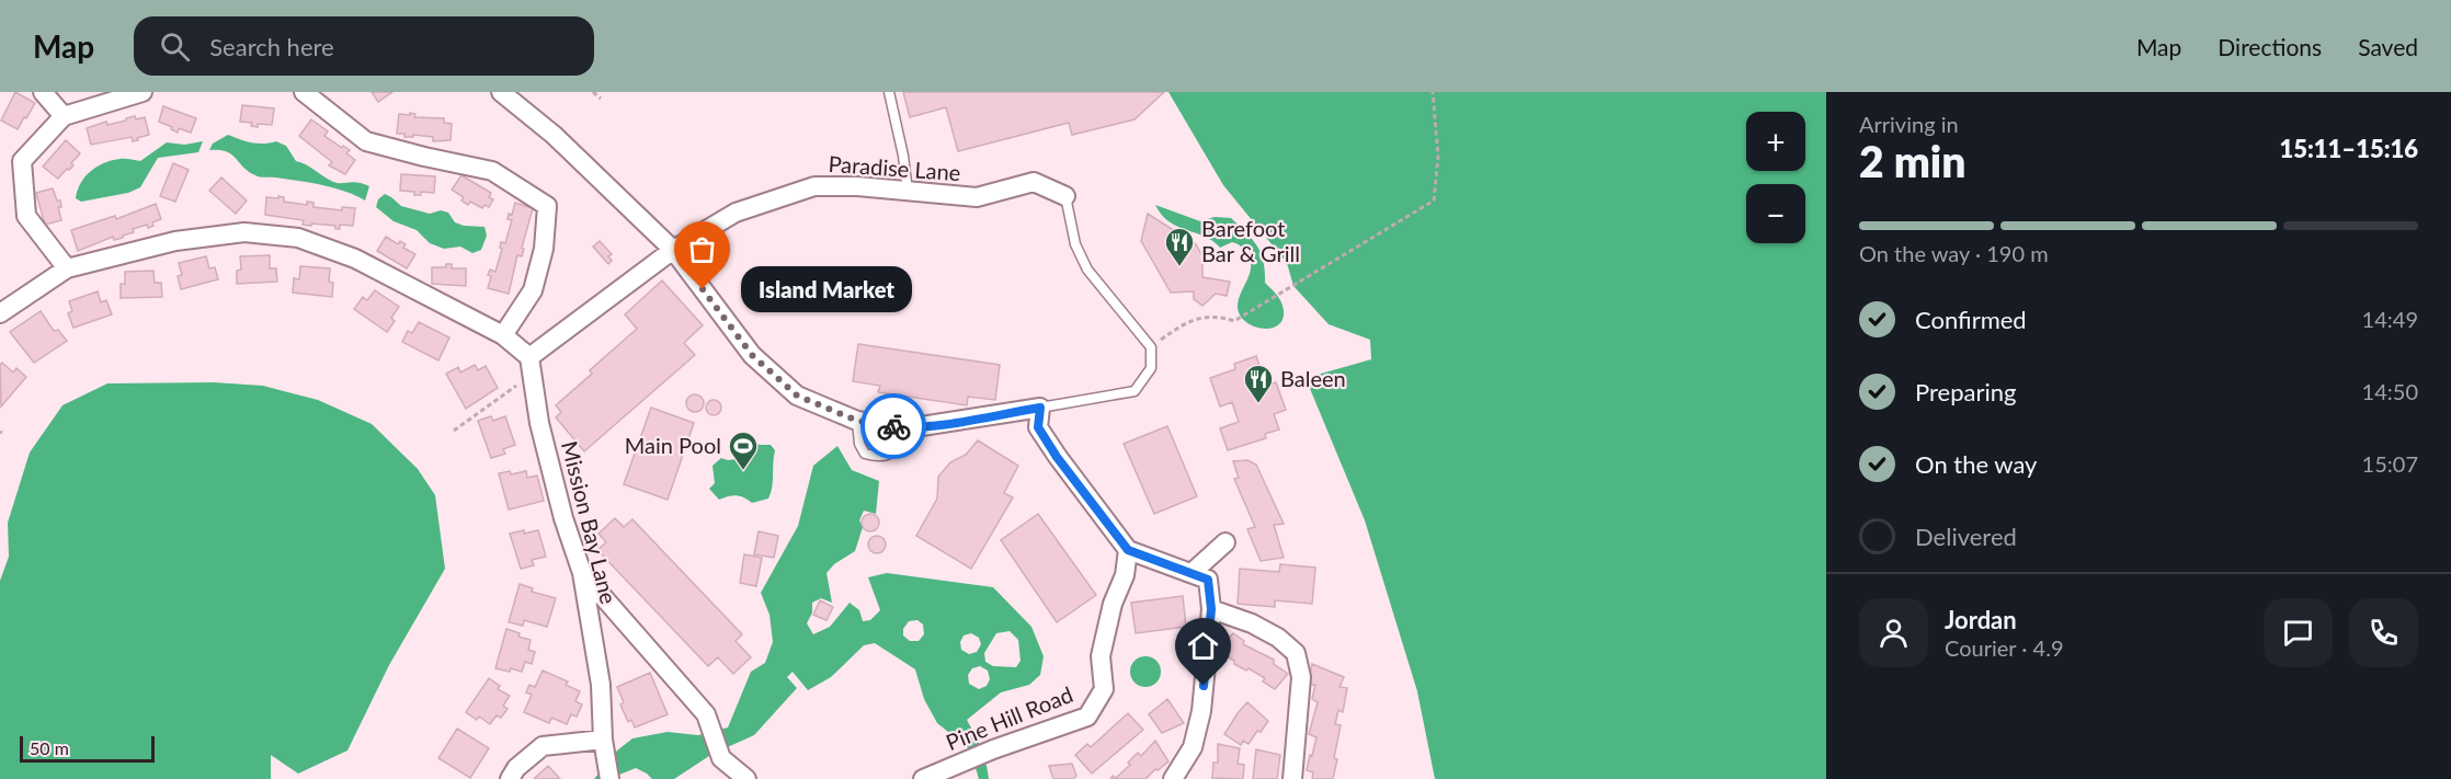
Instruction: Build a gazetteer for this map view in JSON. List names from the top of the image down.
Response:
{
  "streets": {
    "street": ["Paradise Lane", "Mission Bay Lane", "Pine Hill Road"]
  },
  "crossings": [
    ["Paradise Lane", "Mission Bay Lane"]
  ],
  "places": {
    "restaurant": ["Barefoot Bar & Grill", "Baleen"],
    "other": ["Island Market"],
    "sports": ["Main Pool"]
  },
  "scale_bar": "50 m",
  "page": {
    "header": "Map",
    "search": "Search here",
    "nav": ["Map", "Directions", "Saved"],
    "heading": ["2 min", "Arriving in", "15:11–15:16"],
    "panel": ["Jordan", "Courier · 4.9"],
    "map_buttons": ["+", "−"],
    "bar": "On the way · 190 m",
    "bubble": "Island Market",
    "list": [
      ["Confirmed", "14:49"],
      ["Preparing", "14:50"],
      ["On the way", "15:07"],
      "Delivered"
    ],
    "scale": "50 m"
  }
}
